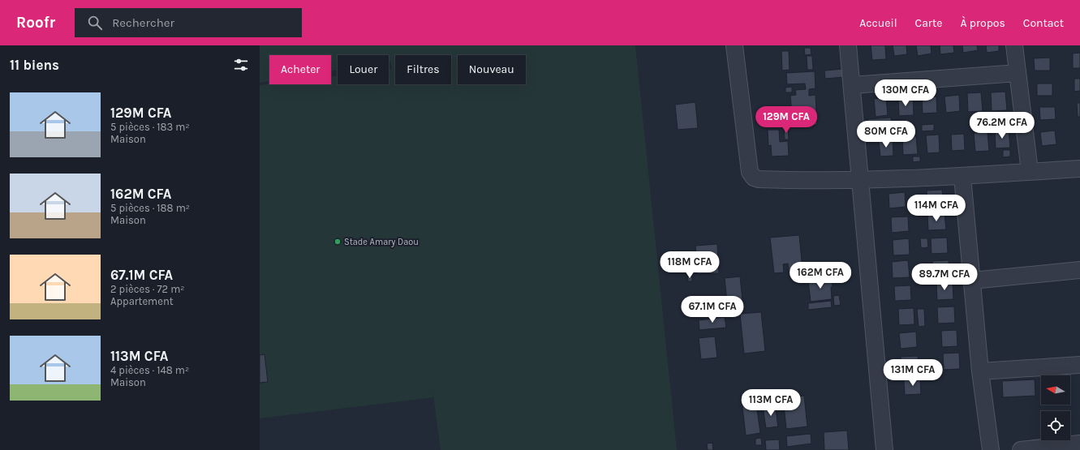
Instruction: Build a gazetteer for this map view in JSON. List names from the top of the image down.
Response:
{
  "places": ["Stade Amary Daou"],
  "north": "left",
  "page": {
    "header": "Roofr",
    "search": "Rechercher",
    "nav": [
      "Accueil",
      "Carte",
      "À propos",
      "Contact"
    ],
    "heading": "11 biens",
    "chip": [
      "Acheter",
      "Louer",
      "Filtres",
      "Nouveau"
    ],
    "price": [
      "130M CFA",
      "129M CFA",
      "76.2M CFA",
      "80M CFA",
      "114M CFA",
      "118M CFA",
      "162M CFA",
      "89.7M CFA",
      "67.1M CFA",
      "131M CFA",
      "113M CFA"
    ],
    "list": [
      {
        "name": "129M CFA",
        "note": "5 pièces · 183 m² · Maison"
      },
      {
        "name": "162M CFA",
        "note": "5 pièces · 188 m² · Maison"
      },
      {
        "name": "67.1M CFA",
        "note": "2 pièces · 72 m² · Appartement"
      },
      {
        "name": "113M CFA",
        "note": "4 pièces · 148 m² · Maison"
      }
    ]
  }
}
